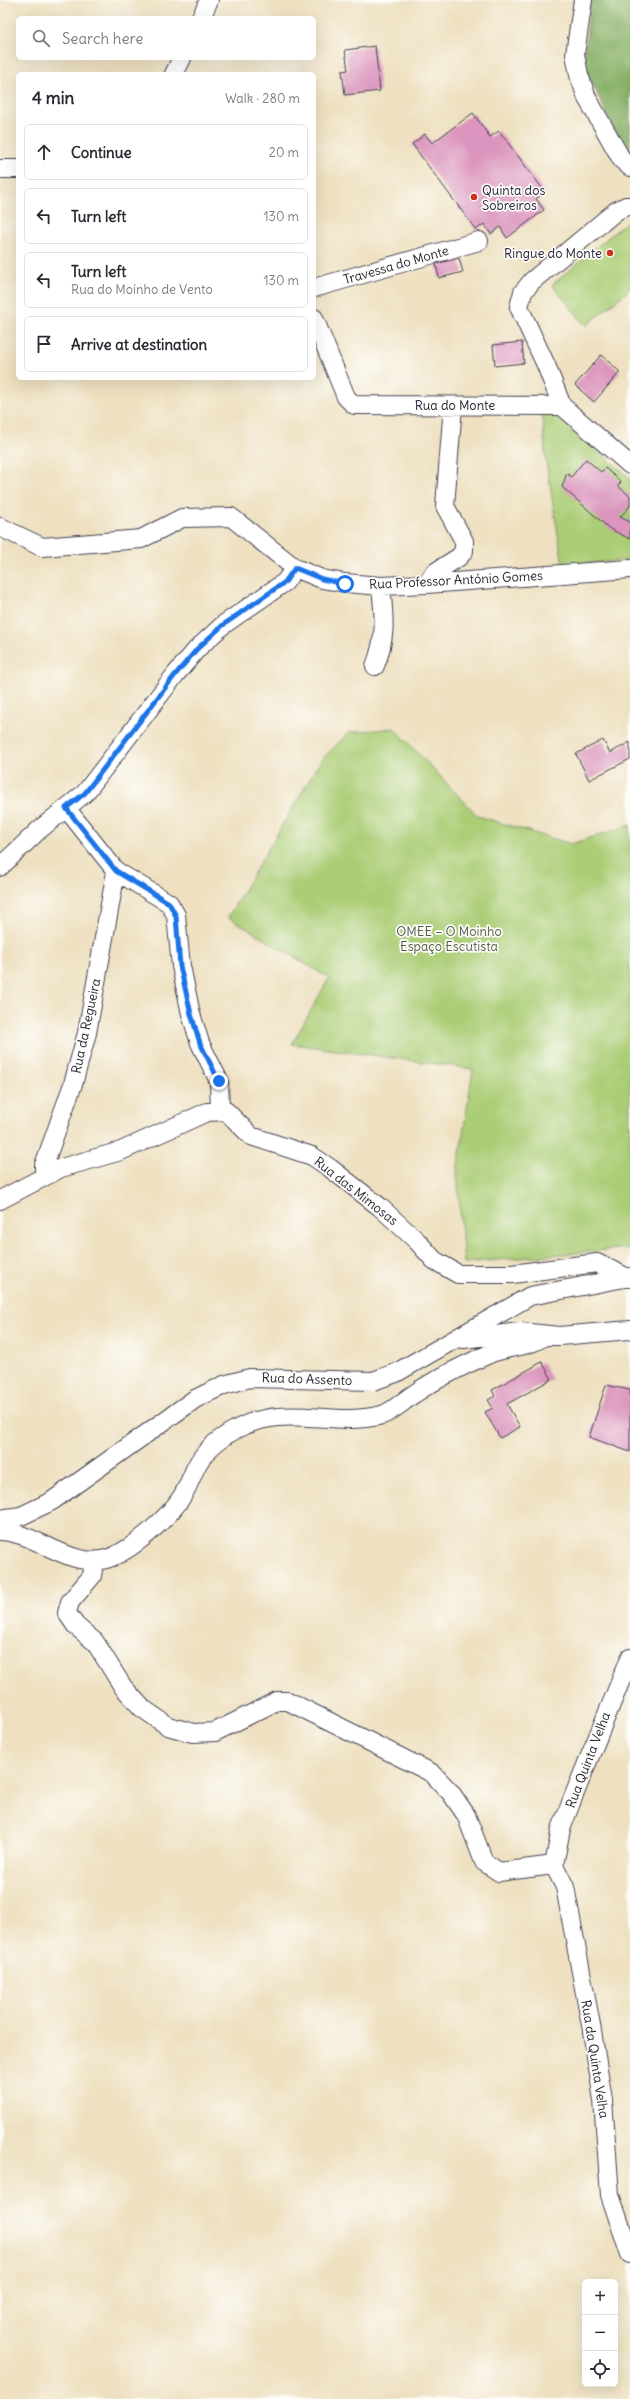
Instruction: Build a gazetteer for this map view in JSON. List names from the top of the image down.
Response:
{
  "streets": {
    "street": [
      "Travessa do Monte",
      "Rua do Monte",
      "Rua Professor António Gomes",
      "Rua da Regueira",
      "Rua das Mimosas",
      "Rua do Assento",
      "Rua Quinta Velha",
      "Rua da Quinta Velha"
    ]
  },
  "crossings": [
    ["Rua das Mimosas", "Rua do Assento"],
    ["Rua Quinta Velha", "Rua da Quinta Velha"]
  ],
  "parks": ["OMEE – O Moinho Espaço Escutista"],
  "places": ["Quinta dos Sobreiros", "Ringue do Monte"],
  "page": {
    "search": "Search here",
    "heading": ["4 min", "Walk · 280 m"],
    "list": [
      ["Continue", "20 m"],
      ["Turn left", "130 m"],
      ["Turn left", "Rua do Moínho de Vento", "130 m"],
      "Arrive at destination"
    ],
    "map_buttons": ["+", "−"]
  }
}
